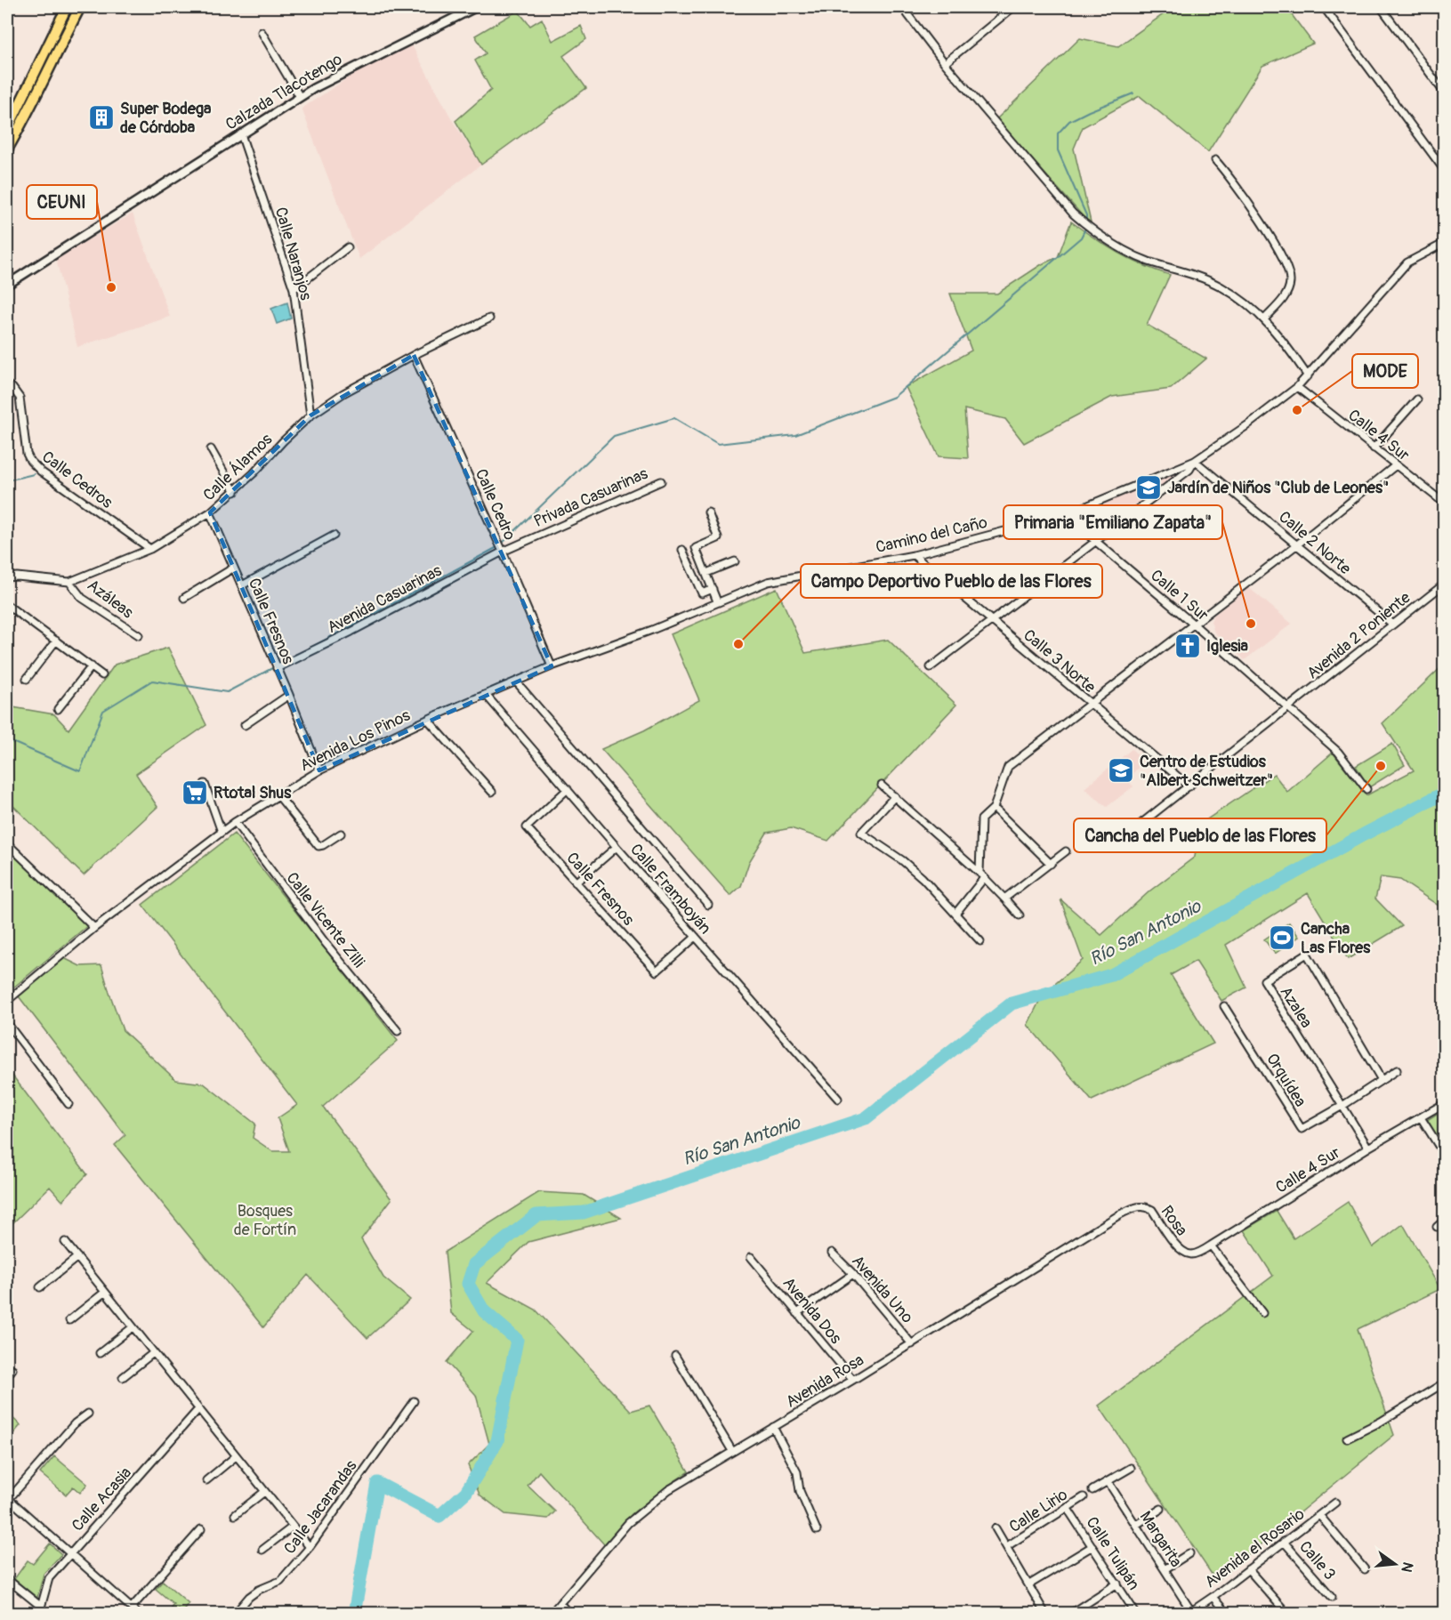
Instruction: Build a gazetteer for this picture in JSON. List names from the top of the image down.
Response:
{
  "streets": {
    "street": [
      "Calzada Tlacotengo",
      "Calle Naranjos",
      "Calle 4 Sur",
      "Calle Álamos",
      "Calle Cedros",
      "Privada Casuarinas",
      "Calle Cedro",
      "Camino del Caño",
      "Calle 2 Norte",
      "Calle 1 Sur",
      "Azáleas",
      "Avenida Casuarinas",
      "Calle Fresnos",
      "Avenida 2 Poniente",
      "Calle 3 Norte",
      "Avenida Los Pinos",
      "Calle Framboyán",
      "Calle Vicente Zilli",
      "Azalea",
      "Orquídea",
      "Rosa",
      "Avenida Uno",
      "Avenida Dos",
      "Avenida Rosa",
      "Calle Acasia",
      "Calle Jacarandas",
      "Calle Lirio",
      "Margarita",
      "Avenida el Rosario",
      "Calle Tulipán",
      "Calle 3"
    ]
  },
  "crossings": [
    ["Calzada Tlacotengo", "Calle Naranjos"],
    ["Calle Naranjos", "Calle Álamos"],
    ["Calle 4 Sur", "Camino del Caño"],
    ["Calle 4 Sur", "Azalea"],
    ["Calle 4 Sur", "Rosa"],
    ["Calle Álamos", "Calle Cedros"],
    ["Calle Álamos", "Calle Cedro"],
    ["Calle Álamos", "Azáleas"],
    ["Calle Álamos", "Calle Fresnos"],
    ["Privada Casuarinas", "Calle Cedro"],
    ["Privada Casuarinas", "Avenida Casuarinas"],
    ["Calle Cedro", "Camino del Caño"],
    ["Calle Cedro", "Avenida Casuarinas"],
    ["Calle Cedro", "Avenida Los Pinos"],
    ["Camino del Caño", "Calle 2 Norte"],
    ["Camino del Caño", "Calle 1 Sur"],
    ["Camino del Caño", "Calle 3 Norte"],
    ["Camino del Caño", "Avenida Los Pinos"],
    ["Calle 2 Norte", "Avenida 2 Poniente"],
    ["Calle 1 Sur", "Avenida 2 Poniente"],
    ["Avenida Casuarinas", "Calle Fresnos"],
    ["Calle Fresnos", "Avenida Los Pinos"],
    ["Calle Fresnos", "Calle Framboyán"],
    ["Avenida 2 Poniente", "Calle 3 Norte"],
    ["Avenida Los Pinos", "Calle Framboyán"],
    ["Avenida Los Pinos", "Calle Vicente Zilli"],
    ["Azalea", "Orquídea"],
    ["Rosa", "Avenida Rosa"],
    ["Avenida Uno", "Avenida Rosa"],
    ["Avenida Dos", "Avenida Rosa"],
    ["Calle Lirio", "Calle Tulipán"],
    ["Margarita", "Avenida el Rosario"],
    ["Avenida el Rosario", "Calle 3"]
  ],
  "water": ["Río San Antonio"],
  "parks": ["Bosques de Fortín"],
  "places": {
    "building": ["Super Bodega de Córdoba"],
    "other": [
      "CEUNI",
      "MODE",
      "Primaria \"Emiliano Zapata\"",
      "Campo Deportivo Pueblo de las Flores",
      "Cancha del Pueblo de las Flores"
    ],
    "school or university": ["Jardín de Niños \"Club de Leones\"", "Centro de Estudios \"Albert Schweitzer\""],
    "church": ["Iglesia"],
    "supermarket": ["Rtotal Shus"],
    "sports": ["Cancha Las Flores"]
  },
  "north": "right"
}
